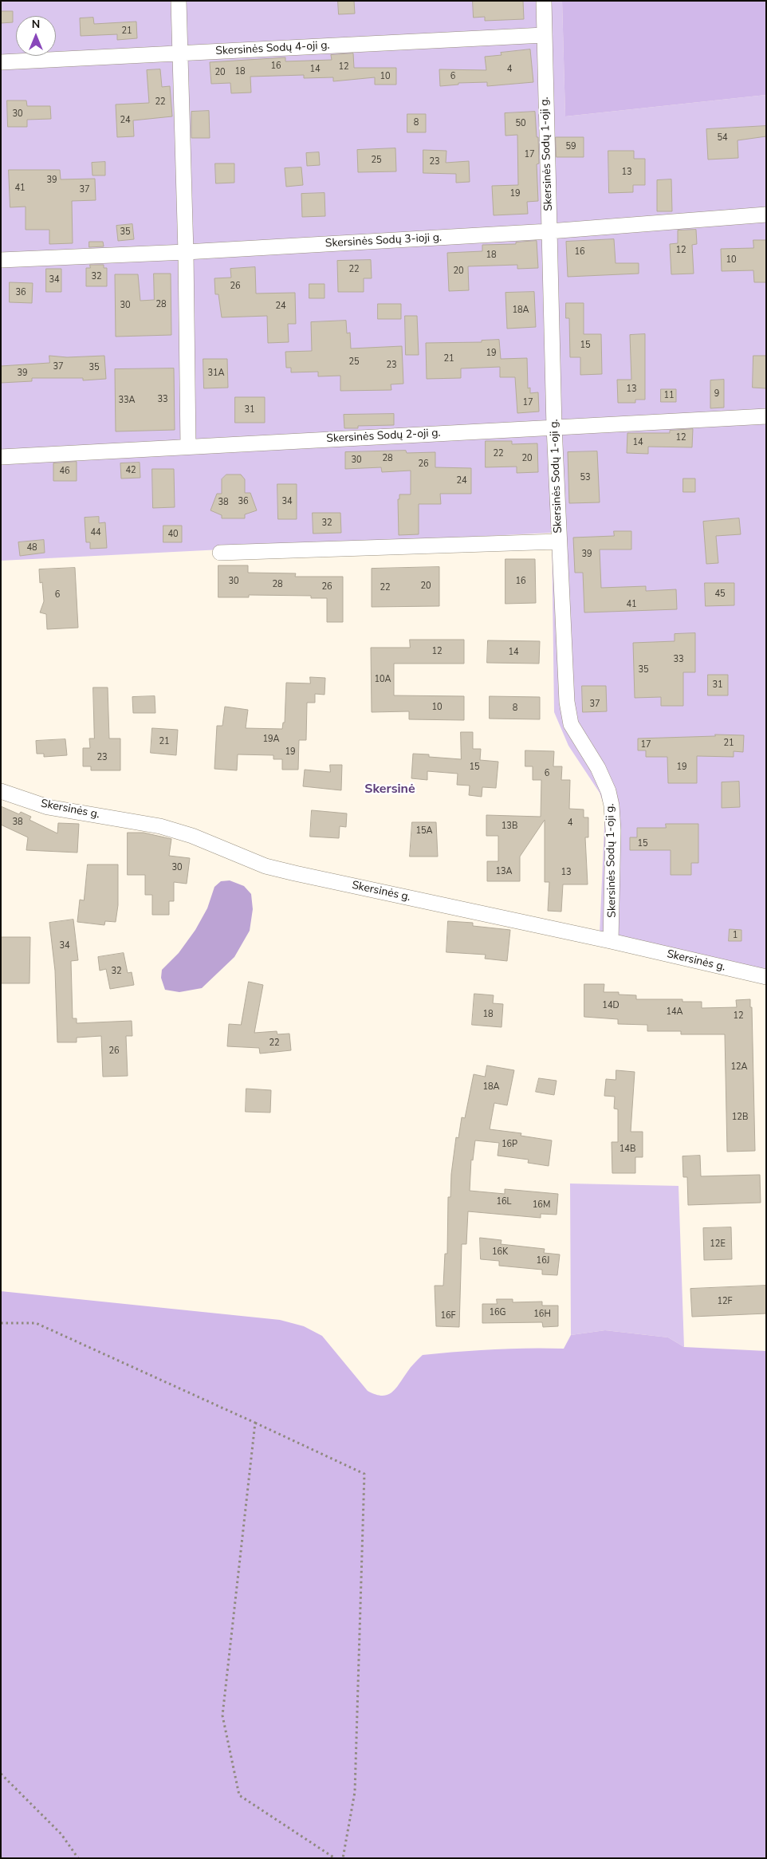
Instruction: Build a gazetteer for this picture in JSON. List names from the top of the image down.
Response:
{
  "streets": {
    "street": [
      "Skersinės Sodų 4-oji g.",
      "Skersinės Sodų 1-oji g.",
      "Skersinės Sodų 3-ioji g.",
      "Skersinės Sodų 2-oji g.",
      "Skersinės g."
    ]
  },
  "crossings": [
    ["Skersinės Sodų 4-oji g.", "Skersinės Sodų 1-oji g."],
    ["Skersinės Sodų 1-oji g.", "Skersinės Sodų 3-ioji g."],
    ["Skersinės Sodų 1-oji g.", "Skersinės Sodų 2-oji g."],
    ["Skersinės Sodų 1-oji g.", "Skersinės g."]
  ],
  "districts": ["Skersinė"],
  "house_numbers": [
    "21",
    "16",
    "12",
    "14",
    "4",
    "18",
    "20",
    "10",
    "6",
    "22",
    "30",
    "24",
    "8",
    "50",
    "54",
    "59",
    "17",
    "25",
    "23",
    "13",
    "39",
    "41",
    "37",
    "19",
    "35",
    "12",
    "16",
    "18",
    "10",
    "22",
    "20",
    "32",
    "34",
    "26",
    "36",
    "28",
    "30",
    "24",
    "18A",
    "15",
    "19",
    "21",
    "25",
    "23",
    "37",
    "35",
    "39",
    "31A",
    "13",
    "9",
    "11",
    "33",
    "33A",
    "17",
    "31",
    "12",
    "14",
    "22",
    "28",
    "20",
    "30",
    "26",
    "42",
    "46",
    "53",
    "24",
    "36",
    "34",
    "38",
    "32",
    "44",
    "40",
    "48",
    "39",
    "30",
    "16",
    "28",
    "20",
    "26",
    "22",
    "45",
    "6",
    "41",
    "12",
    "14",
    "33",
    "35",
    "10A",
    "31",
    "37",
    "10",
    "8",
    "19A",
    "21",
    "21",
    "17",
    "19",
    "23",
    "15",
    "19",
    "6",
    "38",
    "4",
    "13B",
    "15A",
    "15",
    "30",
    "13A",
    "13",
    "1",
    "34",
    "32",
    "14D",
    "14A",
    "18",
    "12",
    "22",
    "26",
    "12A",
    "18A",
    "12B",
    "16P",
    "14B",
    "16L",
    "16M",
    "12E",
    "16K",
    "16J",
    "12F",
    "16G",
    "16H",
    "16F"
  ],
  "north": "top"
}
